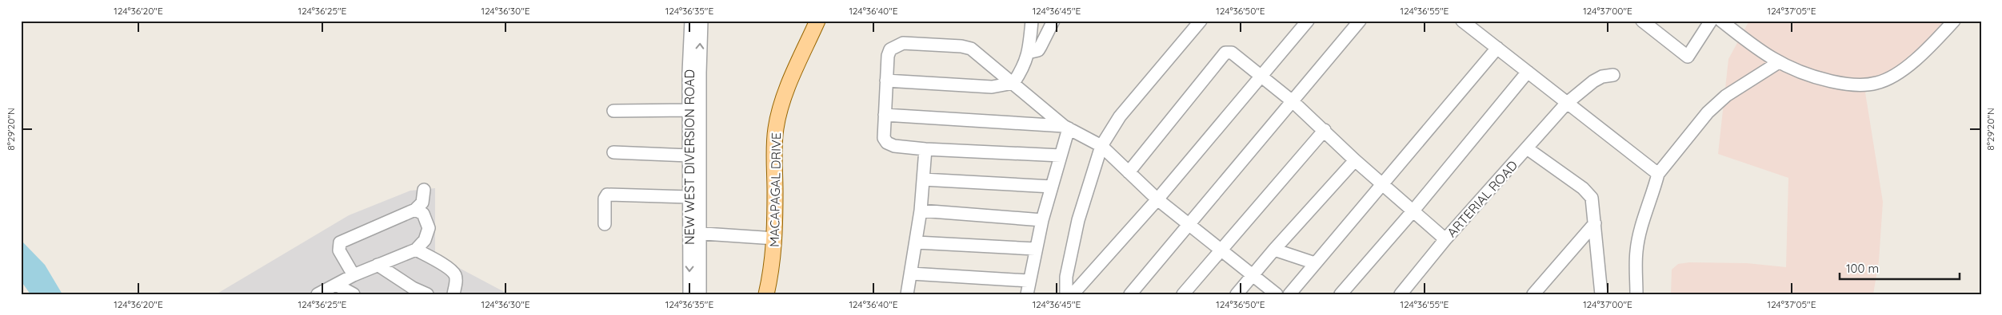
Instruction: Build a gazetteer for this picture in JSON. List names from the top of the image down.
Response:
{
  "streets": {
    "main road": ["MACAPAGAL DRIVE"],
    "street": ["NEW WEST DIVERSION ROAD", "ARTERIAL ROAD"]
  },
  "scale_bar": "100 m",
  "coordinates": [
    "124°36'20\"E",
    "124°36'25\"E",
    "124°36'30\"E",
    "124°36'35\"E",
    "124°36'40\"E",
    "124°36'45\"E",
    "124°36'50\"E",
    "124°36'55\"E",
    "124°37'00\"E",
    "124°37'05\"E",
    "8°29'20\"N"
  ]
}
